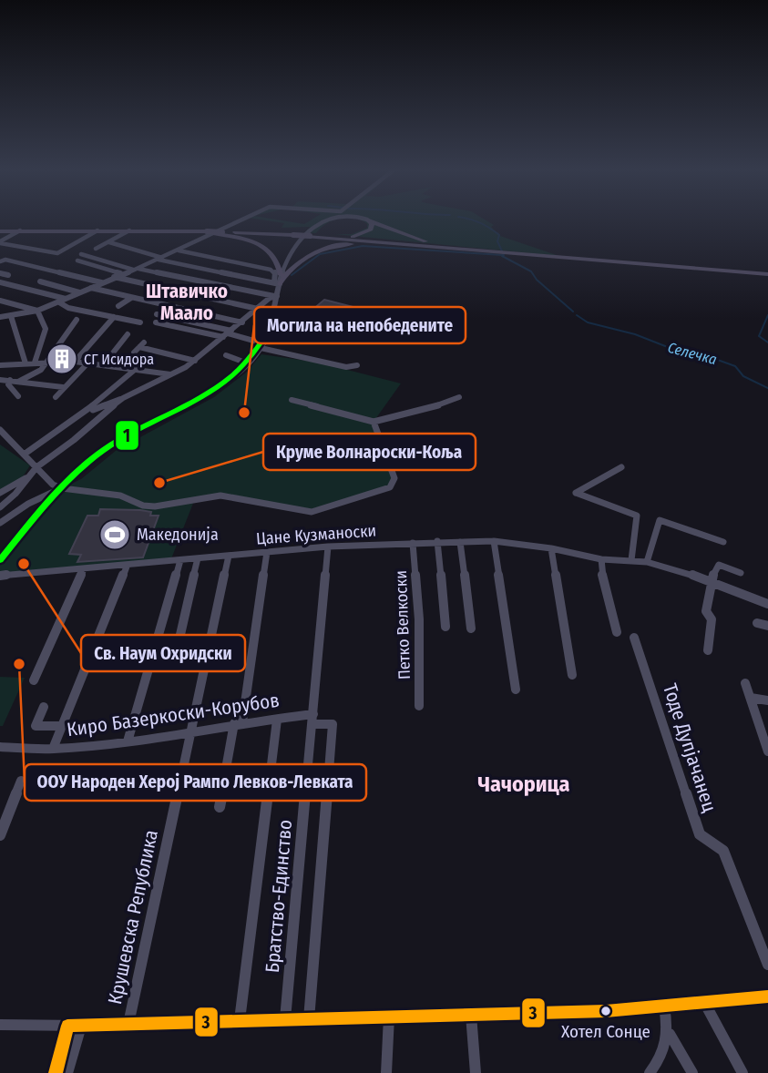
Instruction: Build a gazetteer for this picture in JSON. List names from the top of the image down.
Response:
{
  "streets": {
    "street": [
      "Цане Кузманоски",
      "Петко Велкоски",
      "Киро Базеркоски-Корубов",
      "Тоде Дупјачанец",
      "Братство-Единство",
      "Крушевска Република"
    ]
  },
  "crossings": [
    ["Цане Кузманоски", "Петко Велкоски"],
    ["Цане Кузманоски", "Братство-Единство"],
    ["Цане Кузманоски", "Крушевска Република"],
    ["Киро Базеркоски-Корубов", "Братство-Единство"],
    ["Киро Базеркоски-Корубов", "Крушевска Република"]
  ],
  "districts": ["Штавичко Маало", "Чачорица"],
  "water": ["Селечка"],
  "places": {
    "building": ["СГ Исидора"],
    "other": [
      "Могила на непобедените",
      "Круме Волнароски-Коља",
      "Св. Наум Охридски",
      "ООУ Народен Херој Рампо Левков-Левката",
      "Хотел Сонце"
    ],
    "sports": ["Македонија"]
  },
  "lines": ["transit line 1", "transit line 3"]
}
